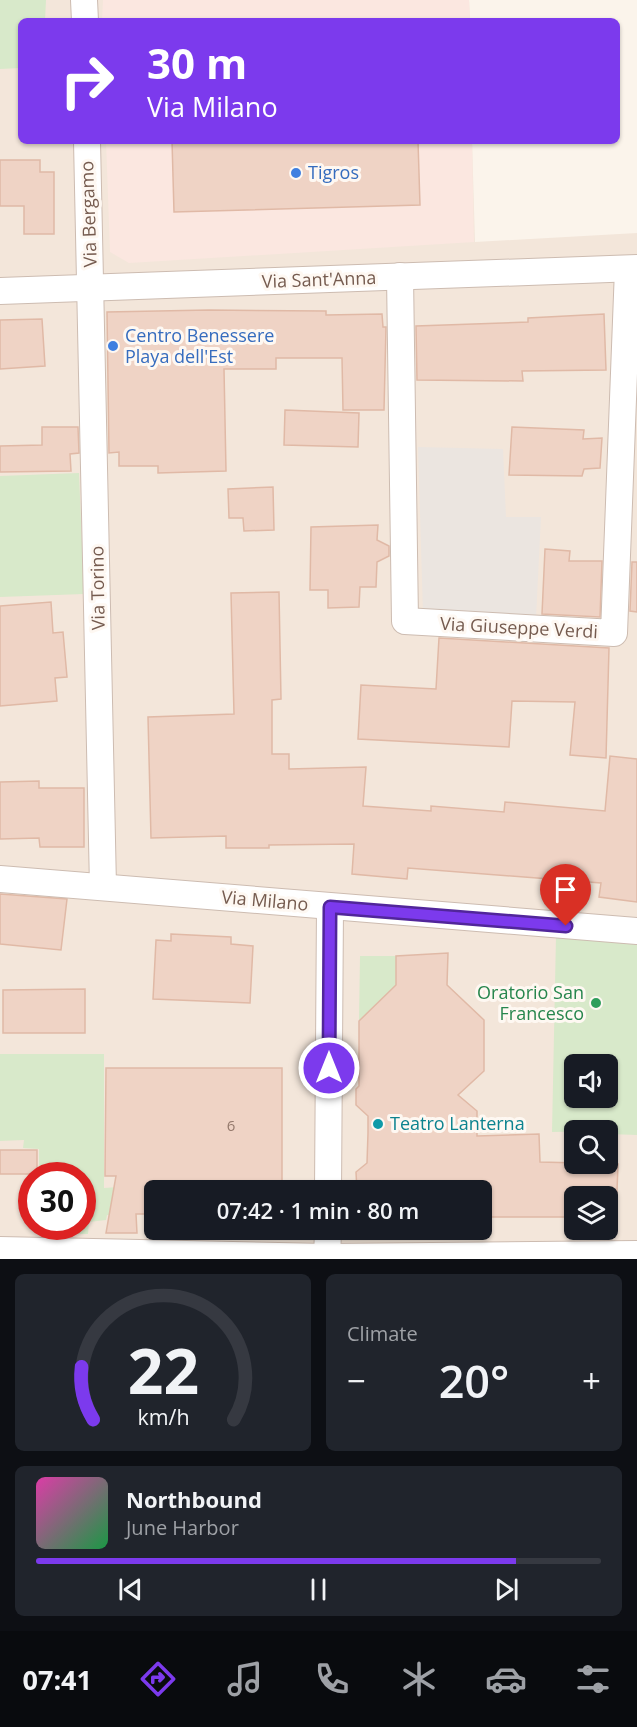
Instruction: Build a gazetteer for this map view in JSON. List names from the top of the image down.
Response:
{
  "streets": {
    "street": [
      "Via Bergamo",
      "Via Sant'Anna",
      "Via Torino",
      "Via Giuseppe Verdi",
      "Via Milano"
    ]
  },
  "crossings": [
    ["Via Bergamo", "Via Sant'Anna"],
    ["Via Bergamo", "Via Torino"],
    ["Via Sant'Anna", "Via Torino"],
    ["Via Sant'Anna", "Via Giuseppe Verdi"],
    ["Via Torino", "Via Milano"]
  ],
  "places": [
    "Tigros",
    "Centro Benessere Playa dell'Est",
    "Oratorio San Francesco",
    "Teatro Lanterna"
  ],
  "house_numbers": ["6"],
  "page": {
    "turn": ["30 m", "Via Milano"],
    "limit": "30",
    "trip": "07:42 · 1 min · 80 m",
    "tile": "Climate",
    "heat": ["−", "20°", "+"],
    "song": ["Northbound", "June Harbor"],
    "tabs": "07:41",
    "gauge": ["22", "km/h"]
  }
}
